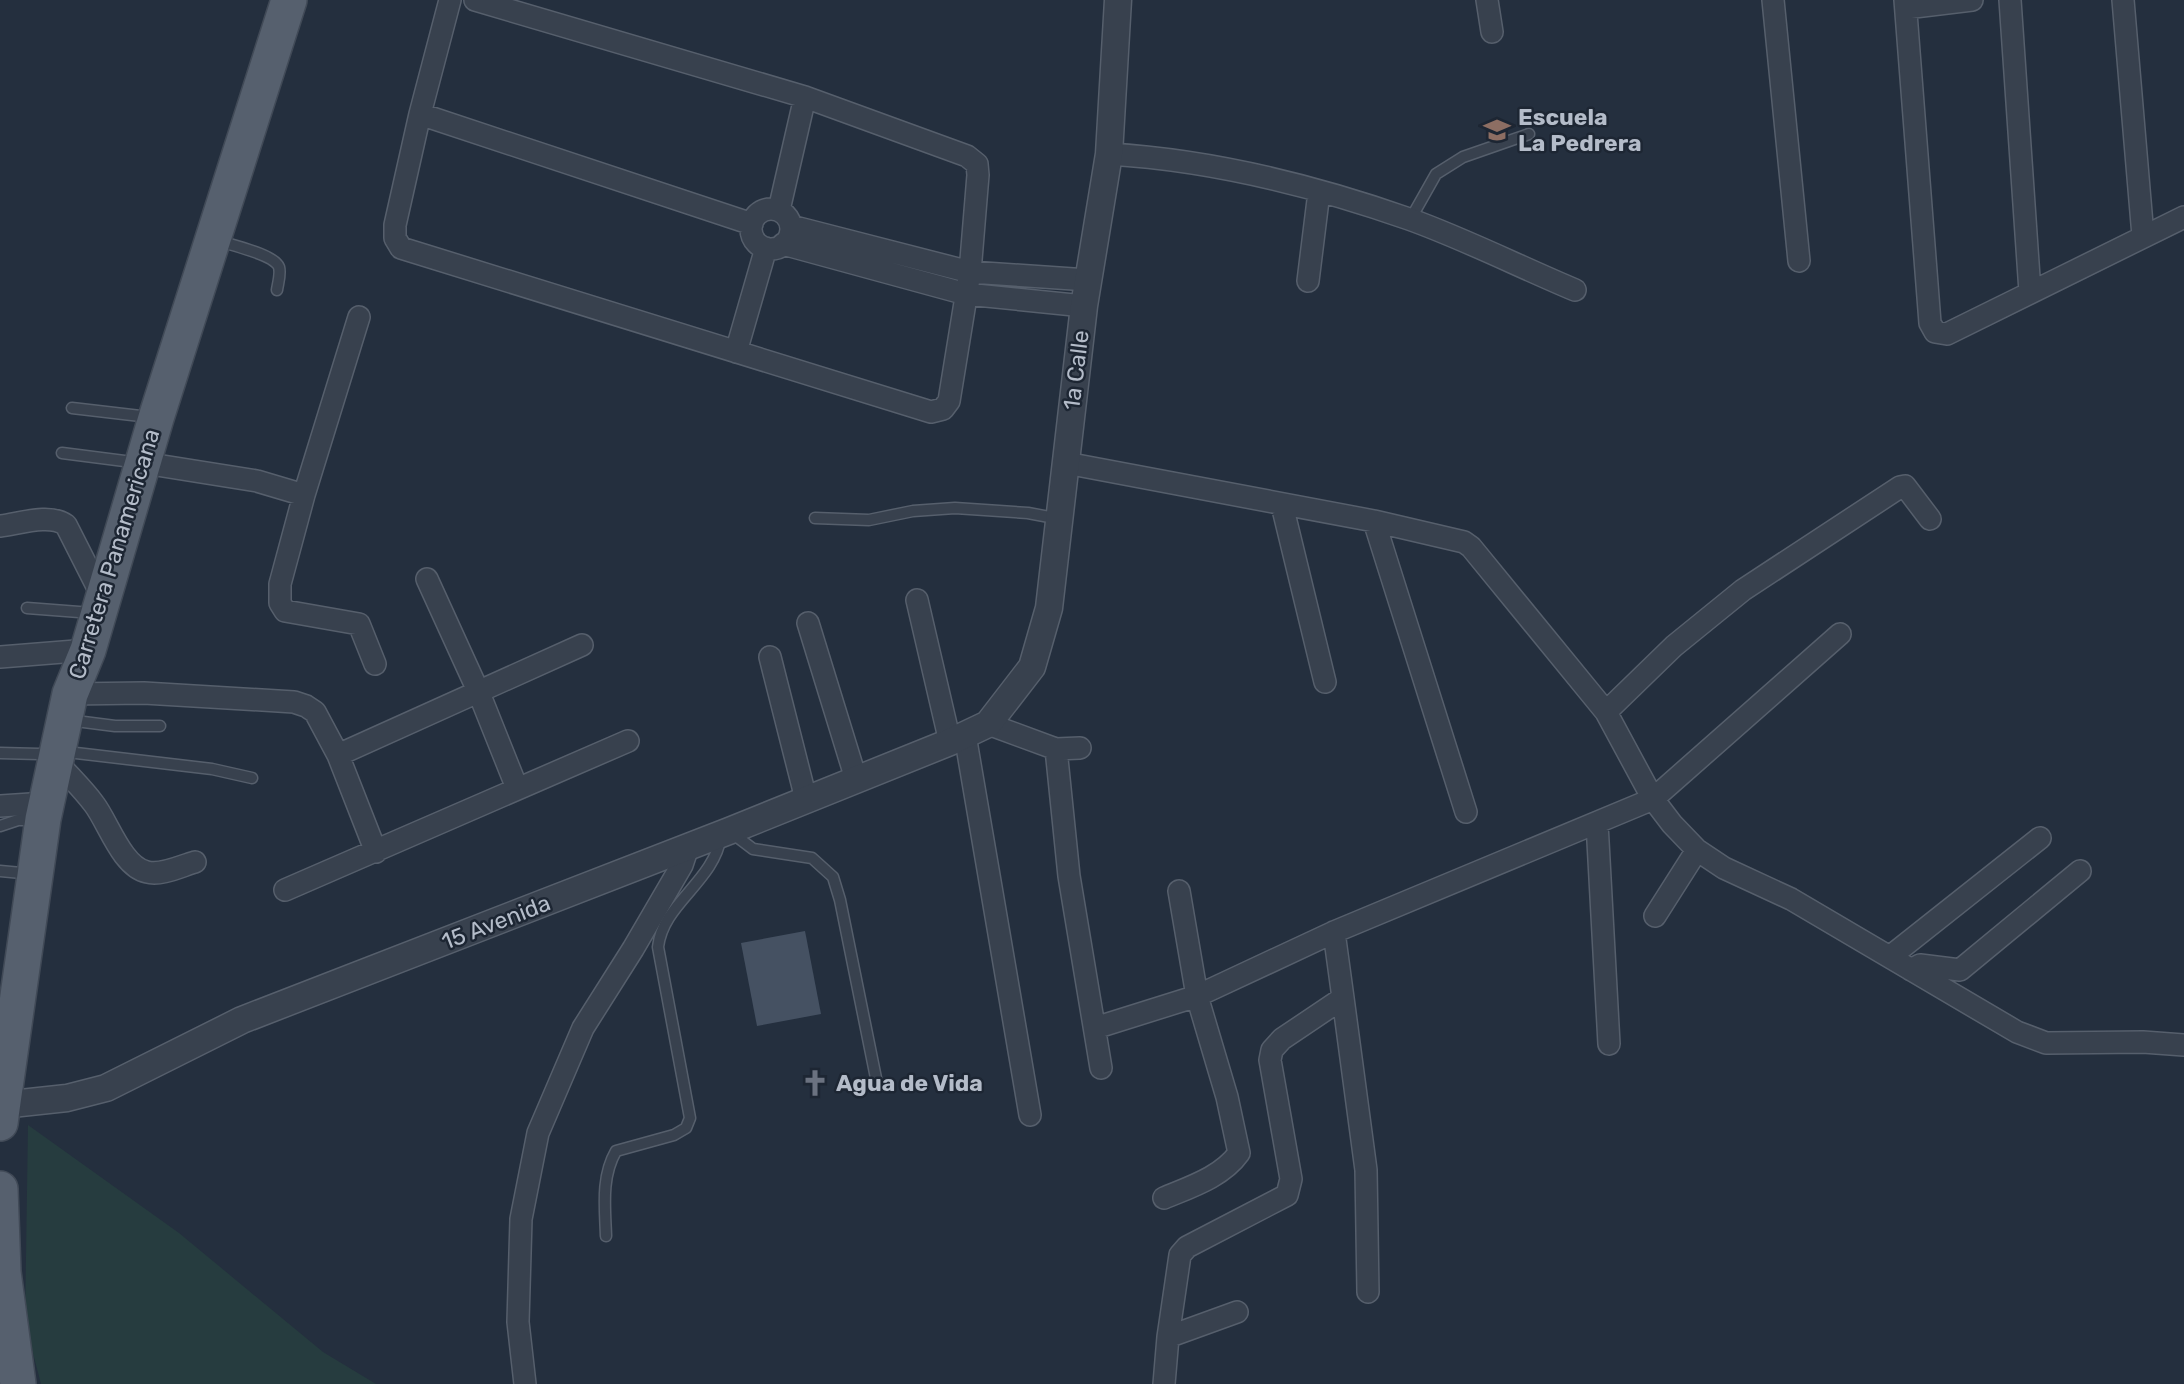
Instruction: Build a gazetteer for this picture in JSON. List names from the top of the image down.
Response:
{
  "streets": {
    "main road": ["Carretera Panamericana"],
    "street": ["1a Calle", "15 Avenida"]
  },
  "crossings": [
    ["1a Calle", "15 Avenida"],
    ["Carretera Panamericana", "15 Avenida"]
  ],
  "places": {
    "school or university": ["Escuela La Pedrera"],
    "church": ["Agua de Vida"]
  }
}
